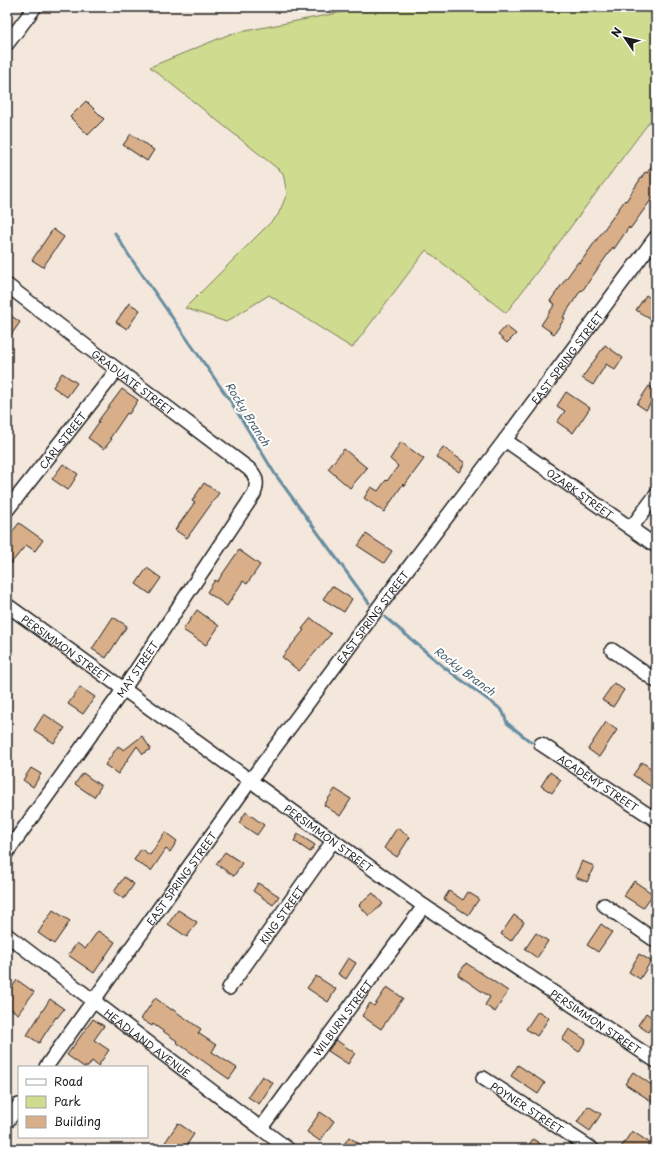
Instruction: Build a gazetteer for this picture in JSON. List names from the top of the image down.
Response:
{
  "streets": {
    "street": [
      "EAST SPRING STREET",
      "GRADUATE STREET",
      "CARL STREET",
      "OZARK STREET",
      "PERSIMMON STREET",
      "MAY STREET",
      "ACADEMY STREET",
      "KING STREET",
      "WILBURN STREET",
      "HEADLAND AVENUE",
      "POYNER STREET"
    ]
  },
  "crossings": [
    ["EAST SPRING STREET", "OZARK STREET"],
    ["EAST SPRING STREET", "PERSIMMON STREET"],
    ["EAST SPRING STREET", "HEADLAND AVENUE"],
    ["GRADUATE STREET", "CARL STREET"],
    ["GRADUATE STREET", "MAY STREET"],
    ["PERSIMMON STREET", "MAY STREET"],
    ["PERSIMMON STREET", "KING STREET"],
    ["PERSIMMON STREET", "WILBURN STREET"],
    ["WILBURN STREET", "HEADLAND AVENUE"]
  ],
  "water": ["Rocky Branch"],
  "legend": ["Road", "Park", "Building"],
  "north": "top left"
}
